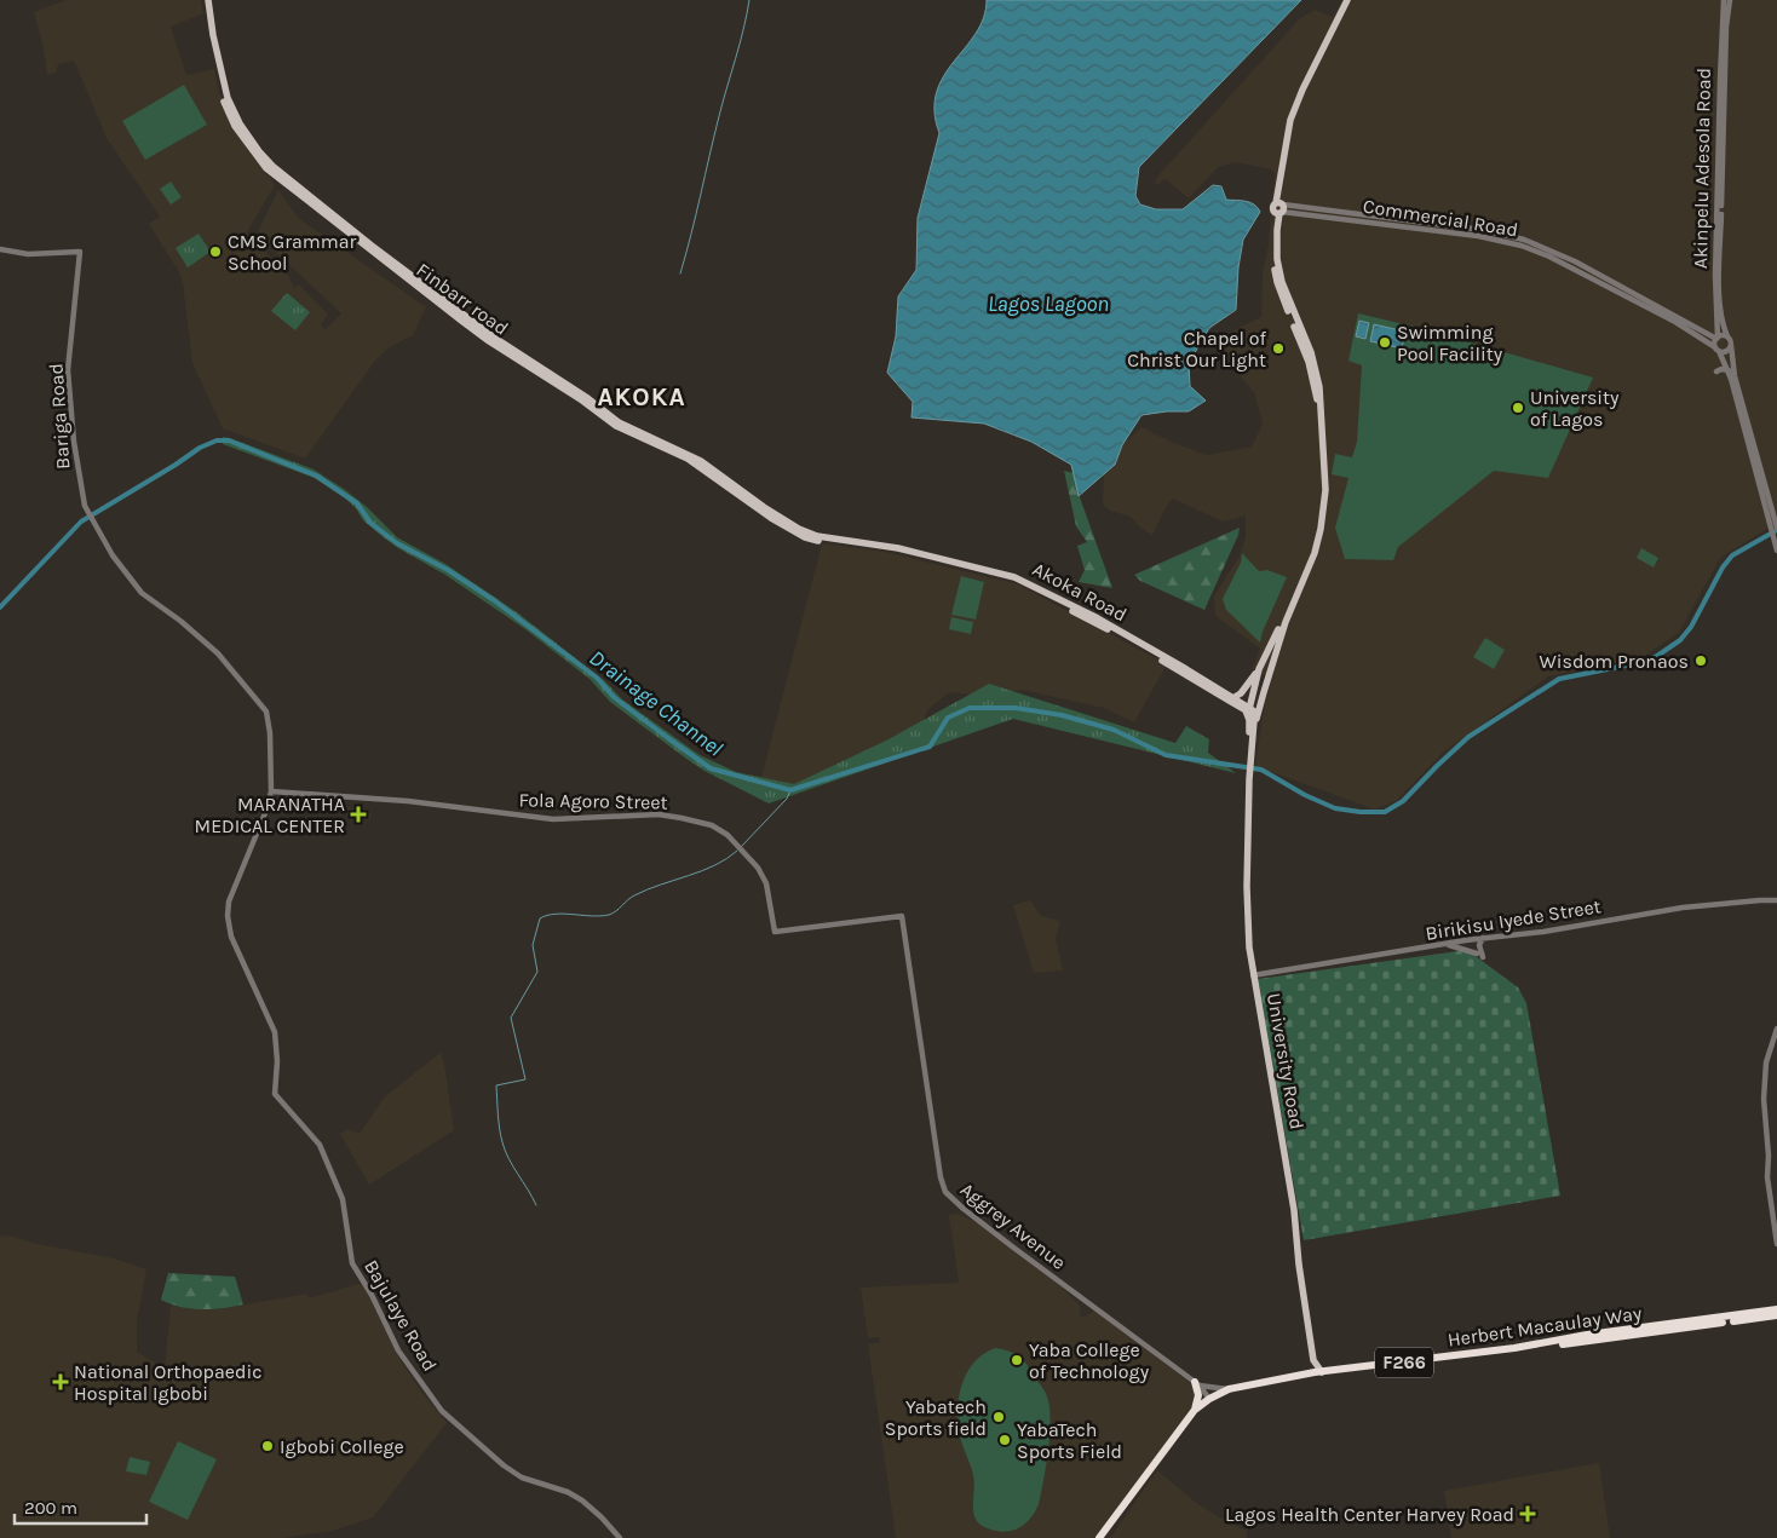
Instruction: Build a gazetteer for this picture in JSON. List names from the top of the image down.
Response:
{
  "streets": {
    "highway": ["Herbert Macaulay Way", "F266"],
    "main road": ["Finbarr road", "Akoka Road", "University Road"],
    "street": [
      "Akinpelu Adesola Road",
      "Commercial Road",
      "Bariga Road",
      "Fola Agoro Street",
      "Birikisu Iyede Street",
      "Aggrey Avenue",
      "Bajulaye Road"
    ]
  },
  "crossings": [
    ["Akinpelu Adesola Road", "Commercial Road"],
    ["Finbarr road", "Akoka Road"],
    ["Bariga Road", "Fola Agoro Street"],
    ["Bariga Road", "Bajulaye Road"],
    ["Fola Agoro Street", "Aggrey Avenue"],
    ["Fola Agoro Street", "Bajulaye Road"],
    ["Birikisu Iyede Street", "University Road"]
  ],
  "districts": ["AKOKA"],
  "water": ["Lagos Lagoon", "Drainage Channel"],
  "places": {
    "other": [
      "CMS Grammar School",
      "Swimming Pool Facility",
      "Chapel of Christ Our Light",
      "University of Lagos",
      "Wisdom Pronaos",
      "Yaba College of Technology",
      "Yabatech Sports field",
      "YabaTech Sports Field",
      "Igbobi College"
    ],
    "health": ["MARANATHA MEDICAL CENTER", "National Orthopaedic Hospital Igbobi", "Lagos Health Center Harvey Road"]
  },
  "scale_bar": "200 m"
}
